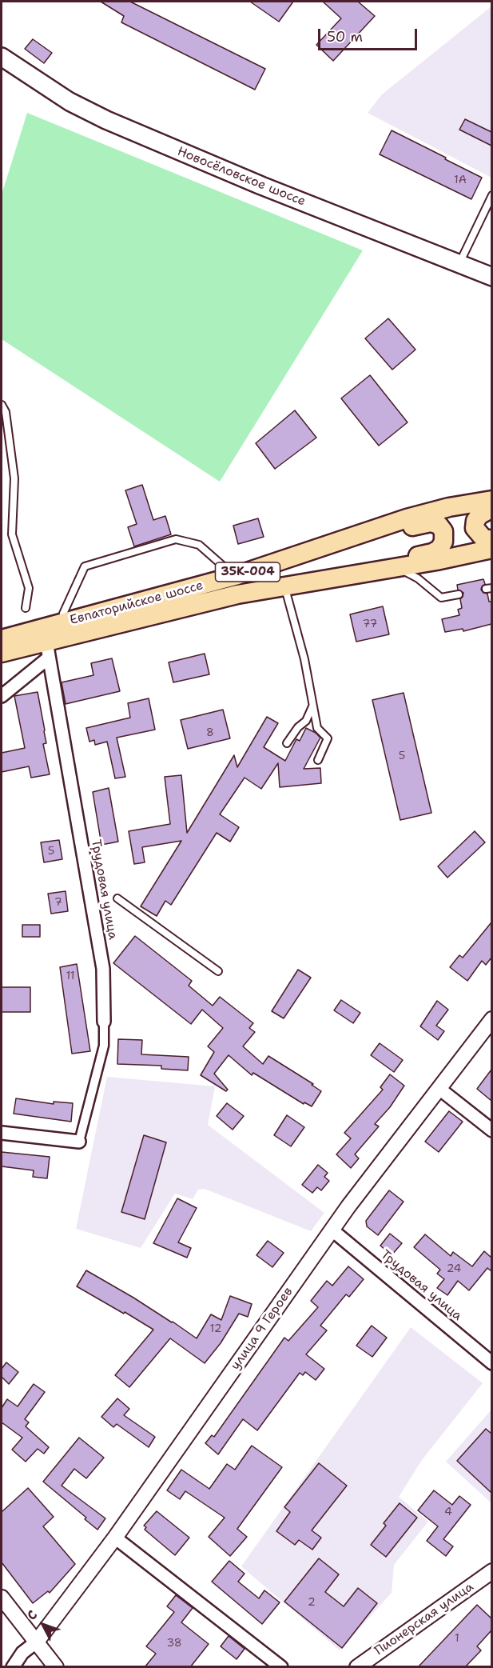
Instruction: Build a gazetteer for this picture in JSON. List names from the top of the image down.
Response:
{
  "streets": {
    "main road": ["Новосёловское шоссе", "35К-004", "Евпаторийское шоссе"],
    "street": ["Трудовая улица", "улица 9 Героев", "Пионерская улица"]
  },
  "crossings": [
    ["Евпаторийское шоссе", "Трудовая улица"],
    ["Трудовая улица", "улица 9 Героев"]
  ],
  "house_numbers": [
    "1А",
    "77",
    "8",
    "5",
    "5",
    "7",
    "11",
    "24",
    "12",
    "4",
    "2",
    "1",
    "38"
  ],
  "scale_bar": "50 m",
  "north": "top left"
}
